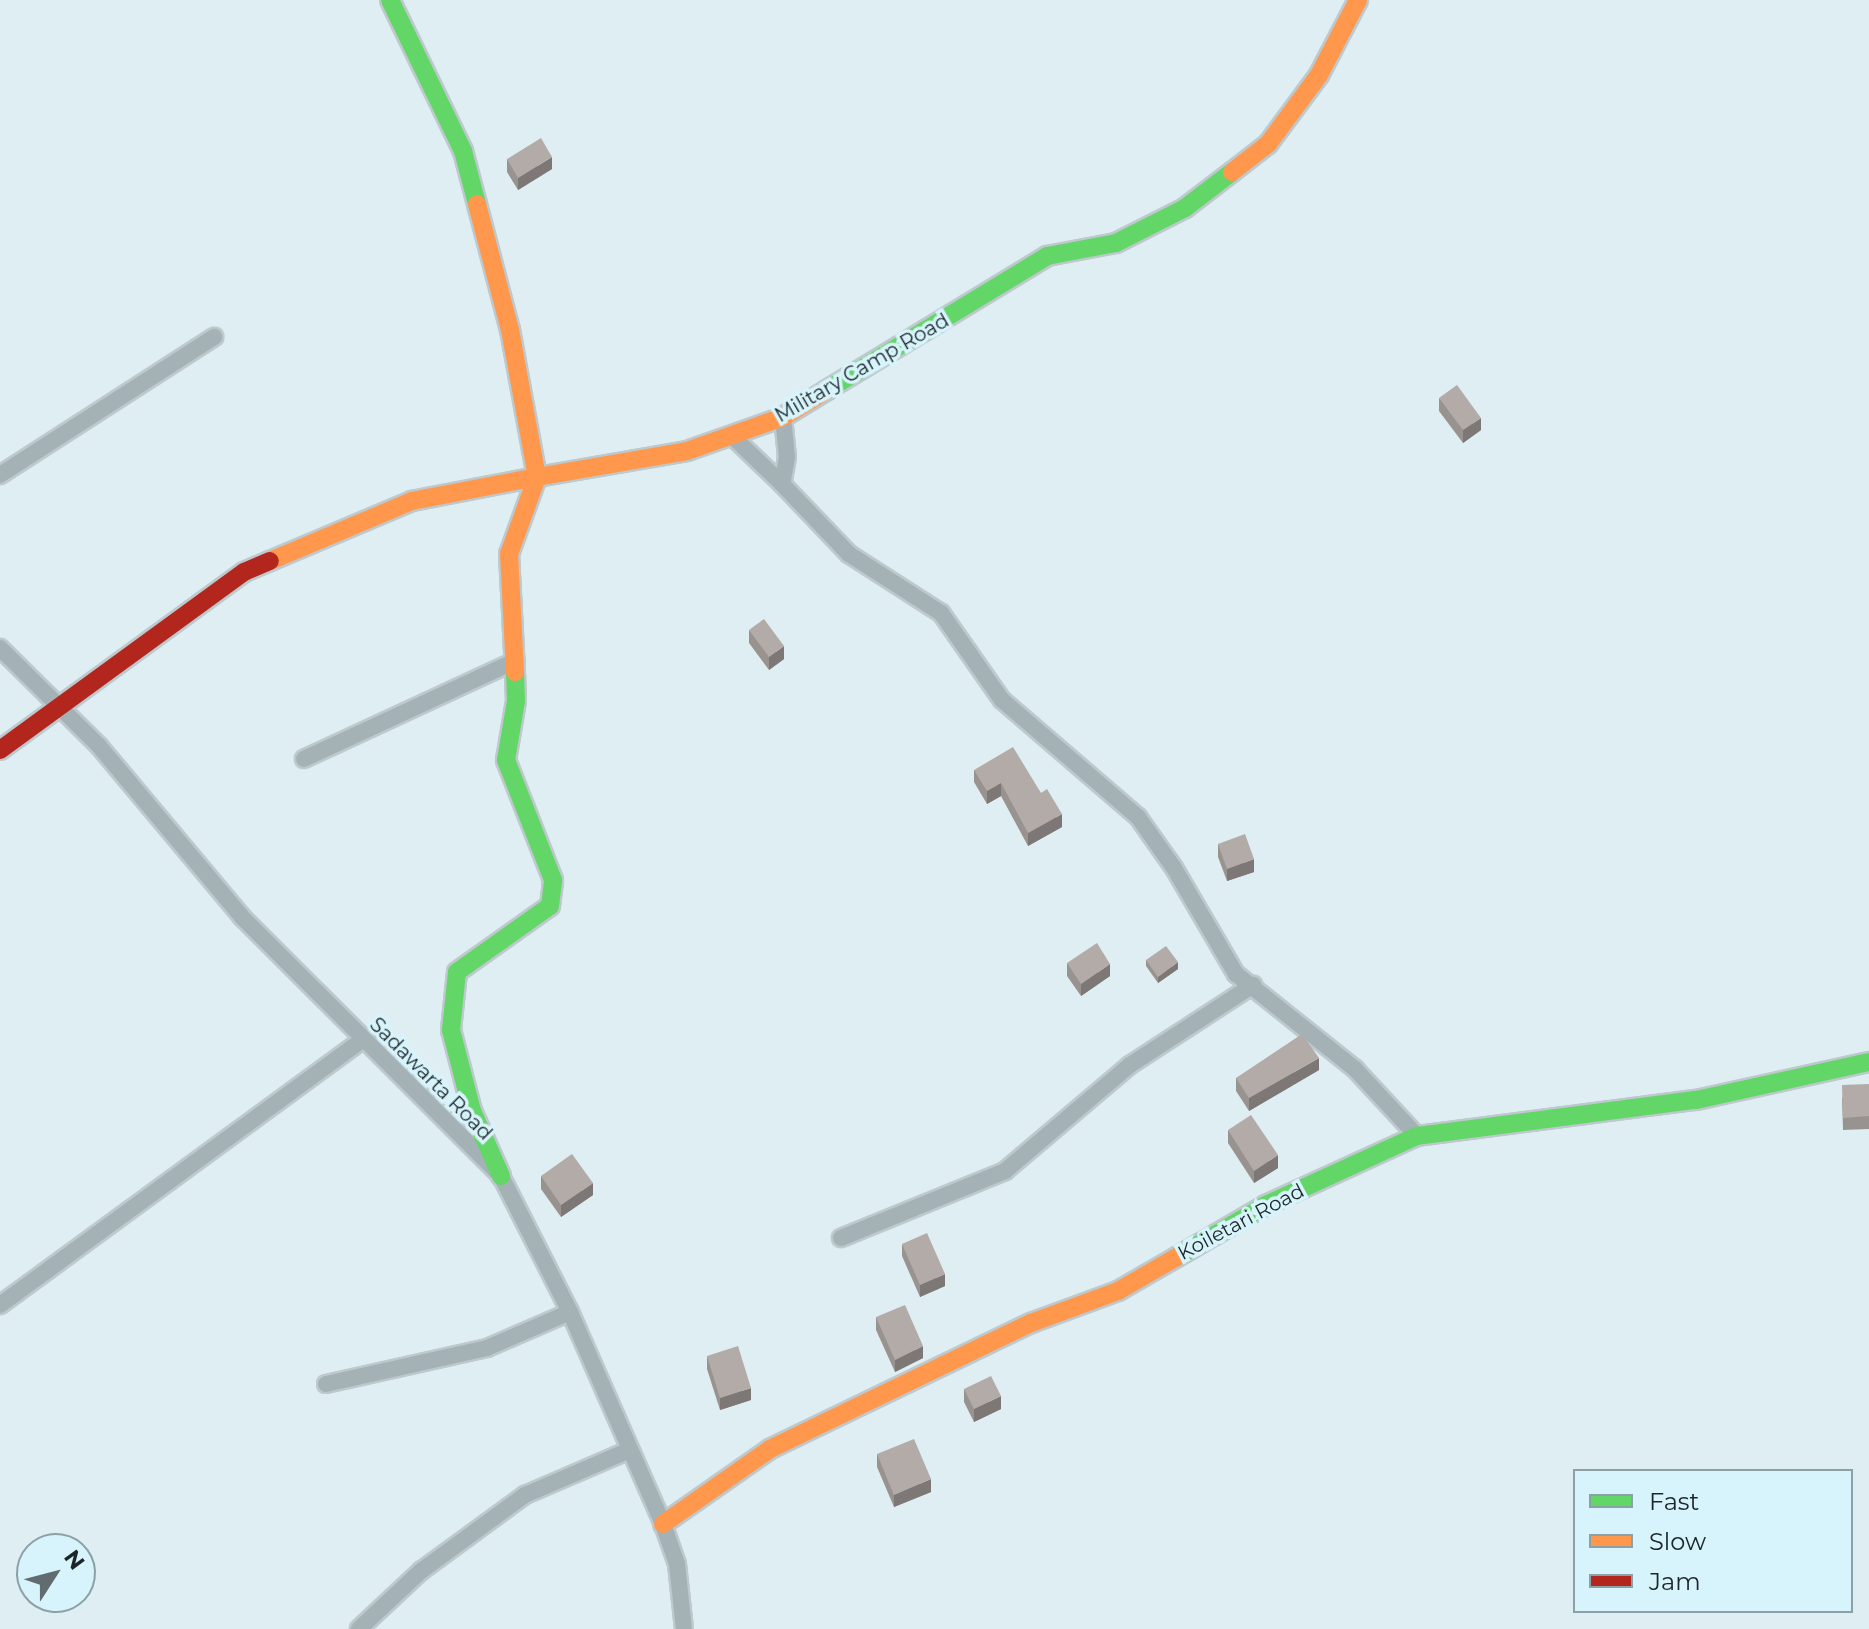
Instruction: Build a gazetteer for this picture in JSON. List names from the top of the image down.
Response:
{
  "streets": {
    "street": ["Military Camp Road", "Sadawarta Road", "Koiletari Road"]
  },
  "crossings": [
    ["Military Camp Road", "Sadawarta Road"],
    ["Sadawarta Road", "Koiletari Road"]
  ],
  "legend": ["Fast", "Slow", "Jam"],
  "north": "top right"
}
